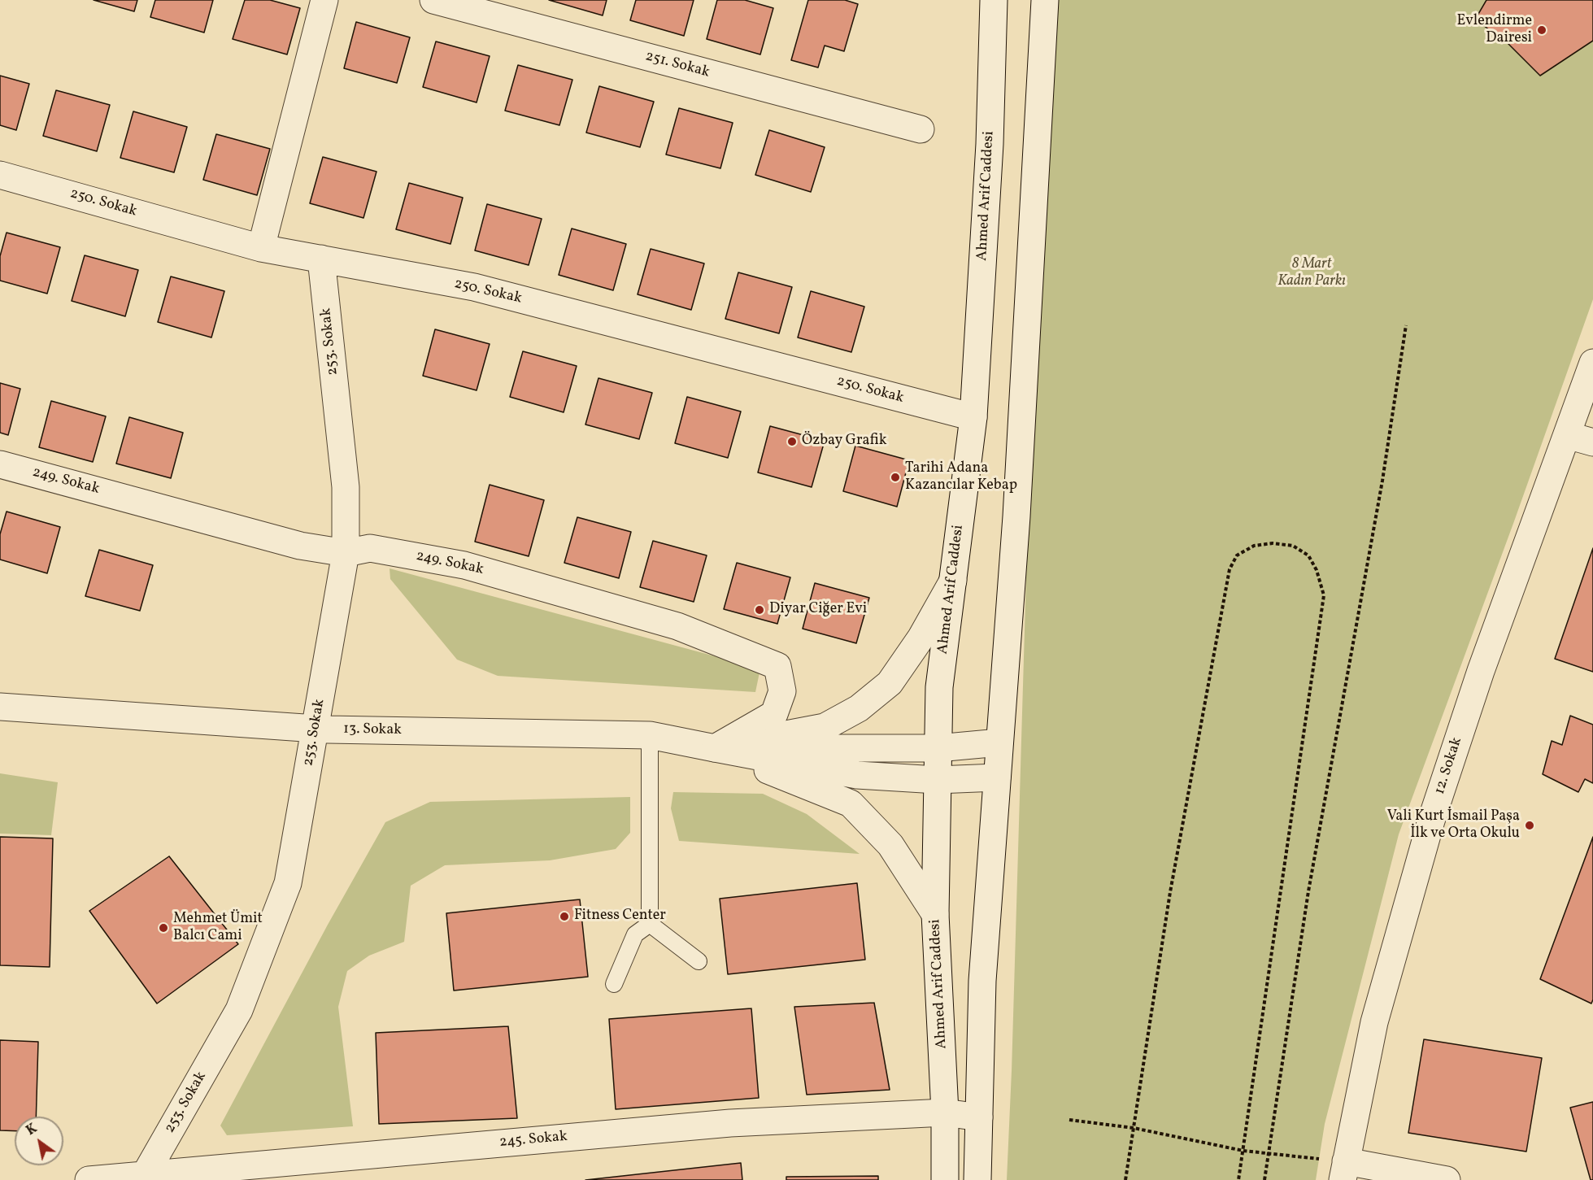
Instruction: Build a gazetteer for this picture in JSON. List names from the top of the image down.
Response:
{
  "streets": {
    "street": [
      "251. Sokak",
      "Ahmed Arif Caddesi",
      "250. Sokak",
      "253. Sokak",
      "249. Sokak",
      "13. Sokak",
      "12. Sokak",
      "245. Sokak"
    ]
  },
  "crossings": [
    ["Ahmed Arif Caddesi", "250. Sokak"],
    ["Ahmed Arif Caddesi", "245. Sokak"],
    ["250. Sokak", "253. Sokak"],
    ["253. Sokak", "249. Sokak"],
    ["253. Sokak", "13. Sokak"],
    ["253. Sokak", "245. Sokak"],
    ["249. Sokak", "13. Sokak"]
  ],
  "parks": ["8 Mart Kadın Parkı"],
  "places": [
    "Evlendirme Dairesi",
    "Özbay Grafik",
    "Tarihi Adana Kazancılar Kebap",
    "Diyar Ciğer Evi",
    "Vali Kurt İsmail Paşa İlk ve Orta Okulu",
    "Fitness Center",
    "Mehmet Ümit Balcı Cami"
  ],
  "north": "top left"
}
